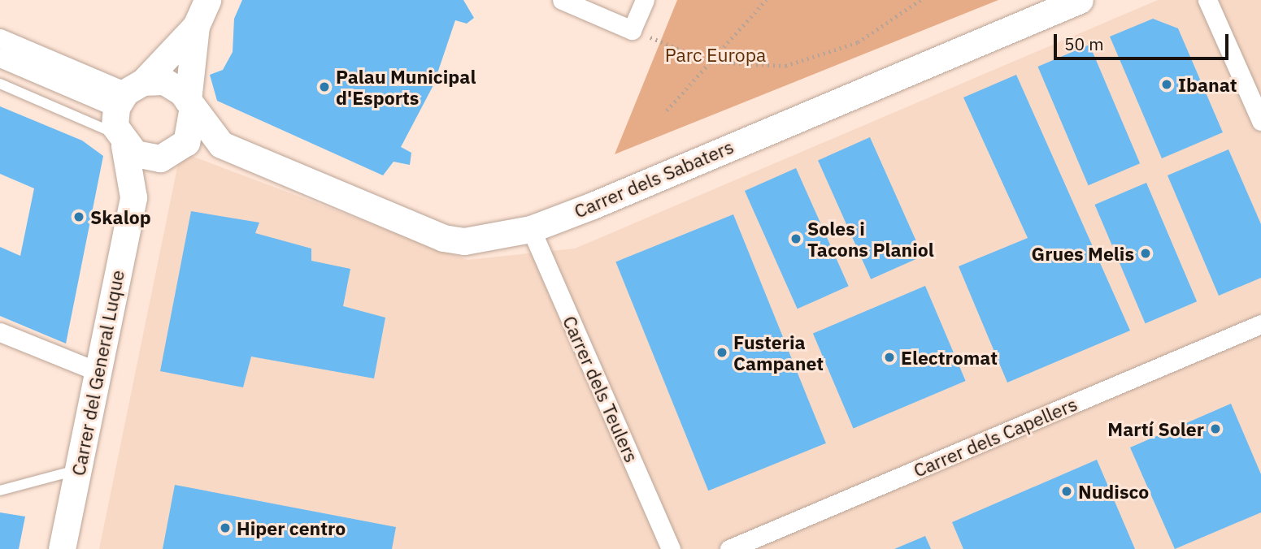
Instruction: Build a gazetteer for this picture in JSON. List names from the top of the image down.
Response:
{
  "streets": {
    "street": [
      "Carrer dels Sabaters",
      "Carrer del General Luque",
      "Carrer dels Teulers",
      "Carrer dels Capellers"
    ]
  },
  "crossings": [
    ["Carrer dels Sabaters", "Carrer del General Luque"],
    ["Carrer dels Sabaters", "Carrer dels Teulers"]
  ],
  "parks": ["Parc Europa"],
  "places": [
    "Ibanat",
    "Palau Municipal d'Esports",
    "Skalop",
    "Soles i Tacons Planiol",
    "Grues Melis",
    "Fusteria Campanet",
    "Electromat",
    "Martí Soler",
    "Nudisco",
    "Hiper centro"
  ],
  "scale_bar": "50 m"
}
